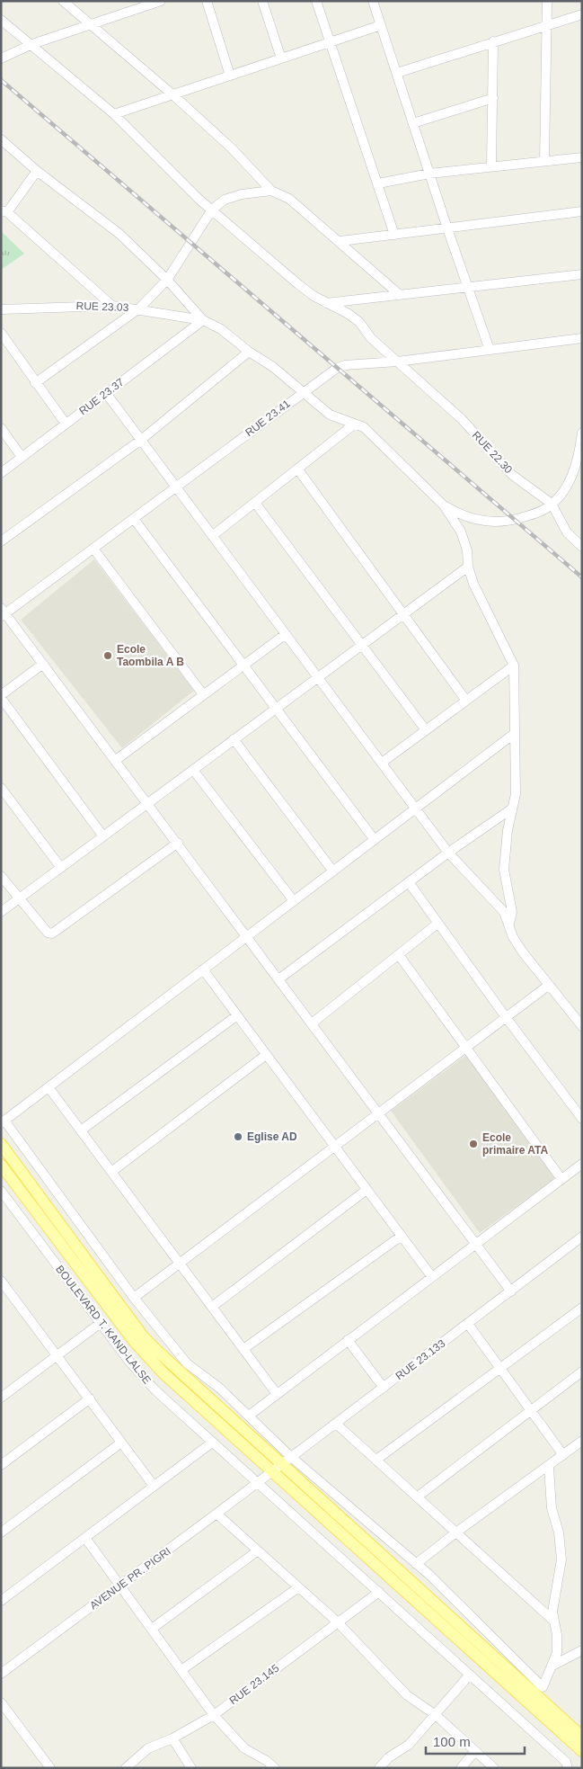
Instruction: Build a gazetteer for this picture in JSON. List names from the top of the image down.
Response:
{
  "streets": {
    "street": [
      "RUE 23.03",
      "RUE 23.37",
      "RUE 23.41",
      "RUE 22.30",
      "BOULEVARD T. KAND-LALSE",
      "RUE 23.133",
      "AVENUE PR. PIGRI",
      "RUE 23.145"
    ]
  },
  "crossings": [
    ["RUE 23.03", "RUE 23.37"],
    ["RUE 23.41", "RUE 22.30"],
    ["BOULEVARD T. KAND-LALSE", "RUE 23.133"],
    ["BOULEVARD T. KAND-LALSE", "AVENUE PR. PIGRI"],
    ["BOULEVARD T. KAND-LALSE", "RUE 23.145"],
    ["RUE 23.133", "AVENUE PR. PIGRI"]
  ],
  "places": ["Ecole Taombila A B", "Eglise AD", "Ecole primaire ATA"],
  "scale_bar": "100 m"
}
